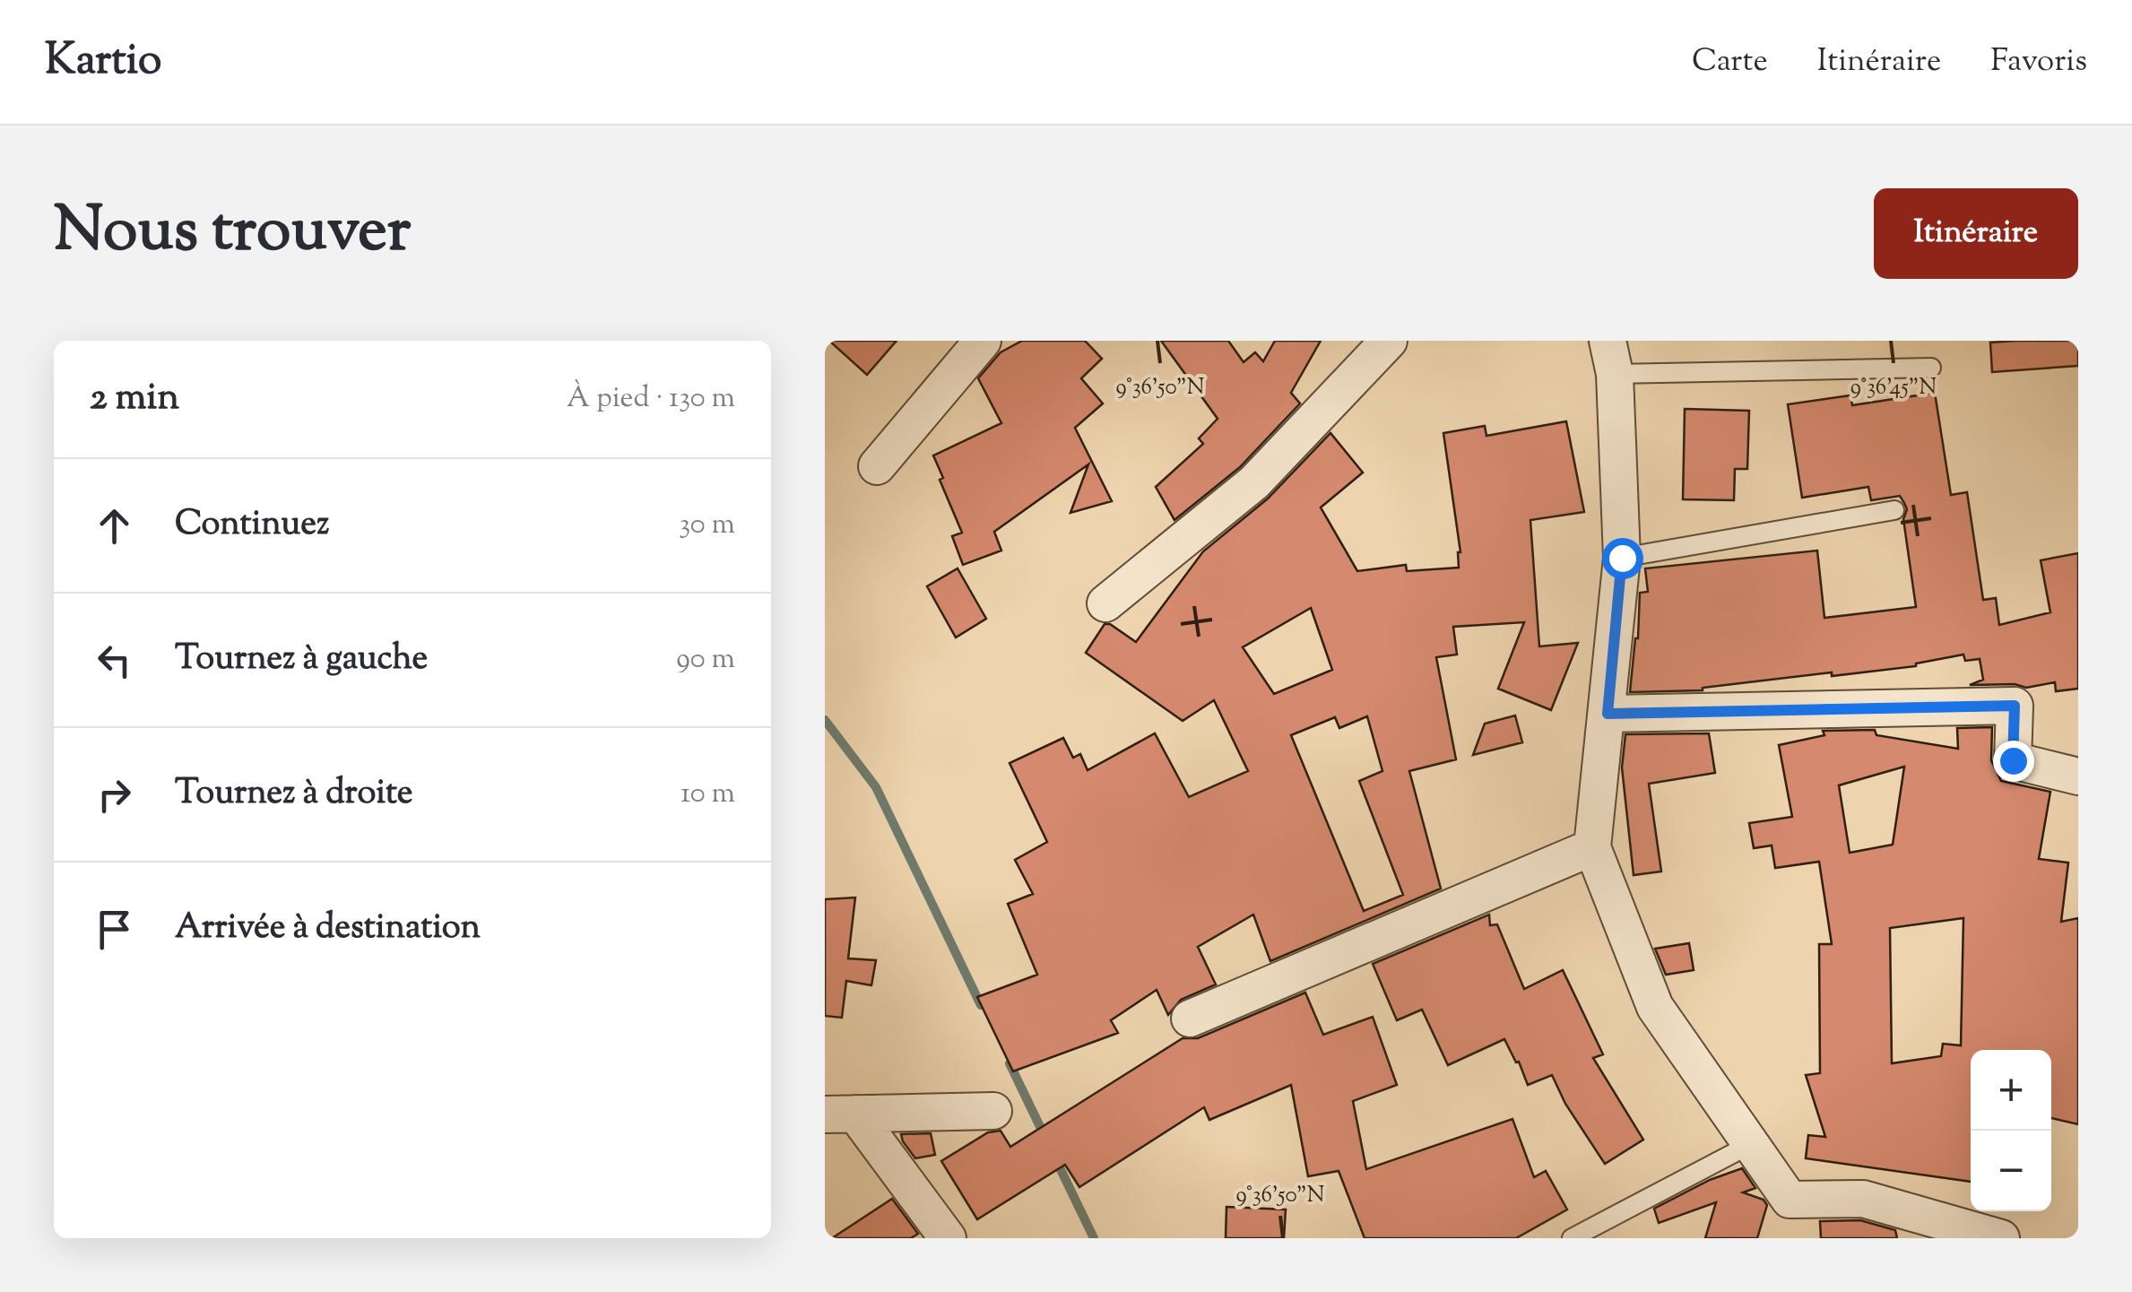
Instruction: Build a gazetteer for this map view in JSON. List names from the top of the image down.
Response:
{
  "page": {
    "header": "Kartio",
    "nav": ["Carte", "Itinéraire", "Favoris"],
    "title": "Nous trouver",
    "buttons": "Itinéraire",
    "heading": ["2 min", "À pied · 130 m"],
    "list": [
      ["Continuez", "30 m"],
      ["Tournez à gauche", "90 m"],
      ["Tournez à droite", "10 m"],
      "Arrivée à destination"
    ],
    "map_buttons": ["+", "−"]
  },
  "coordinates": ["9°36'50\"N", "9°36'45\"N"]
}
